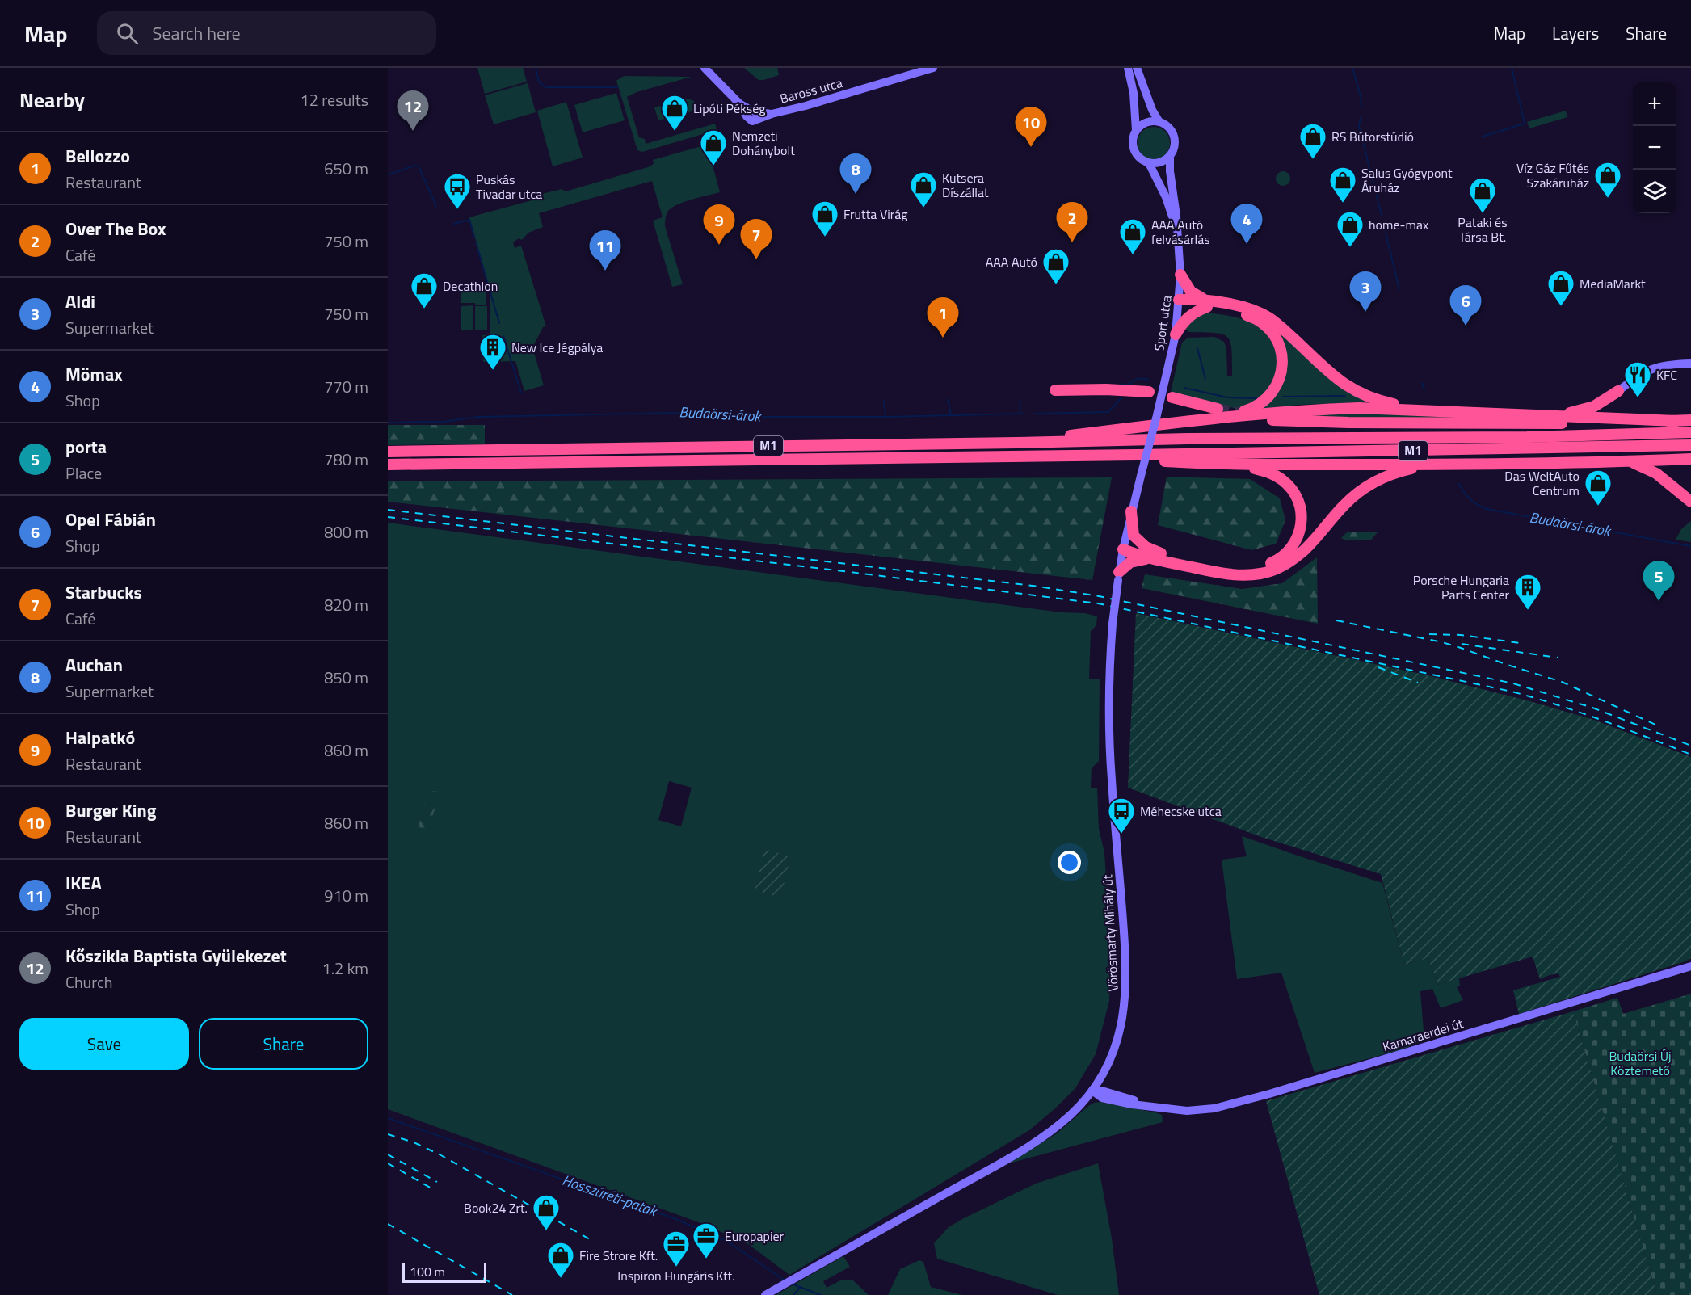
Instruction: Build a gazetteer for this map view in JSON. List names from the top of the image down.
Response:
{
  "streets": {
    "highway": ["M1"],
    "street": [
      "Baross utca",
      "Sport utca",
      "Vörösmarty Mihály út",
      "Kamaraerdei út"
    ]
  },
  "crossings": [
    ["Sport utca", "Vörösmarty Mihály út"],
    ["Vörösmarty Mihály út", "Kamaraerdei út"]
  ],
  "water": ["Budaörsi-árok", "Hosszúréti-patak"],
  "parks": ["Budaörsi Új Köztemető"],
  "places": {
    "shop": [
      "Lipóti Pékség",
      "RS Bútorstúdió",
      "Nemzeti Dohánybolt",
      "Víz Gáz Fűtés Szakáruház",
      "Salus Gyógypont Áruház",
      "Kutsera Díszállat",
      "Pataki és Társa Bt.",
      "Frutta Virág",
      "home-max",
      "AAA Autó felvásárlás",
      "AAA Autó",
      "MediaMarkt",
      "Decathlon",
      "Das WeltAuto Centrum",
      "Book24 Zrt.",
      "Fire Strore Kft."
    ],
    "bus stop": ["Puskás Tivadar utca", "Méhecske utca"],
    "building": ["New Ice Jégpálya", "Porsche Hungaria Parts Center"],
    "restaurant": ["KFC"],
    "office": ["Europapier", "Inspiron Hungáris Kft."]
  },
  "scale_bar": "100 m",
  "page": {
    "header": "Map",
    "search": "Search here",
    "nav": ["Map", "Layers", "Share"],
    "heading": ["Nearby", "12 results"],
    "map_buttons": ["+", "−"],
    "pins": [
      "12",
      "10",
      "8",
      "2",
      "4",
      "9",
      "7",
      "11",
      "3",
      "6",
      "1",
      "5"
    ],
    "list": [
      {
        "mark": "1",
        "name": "Bellozzo",
        "note": "Restaurant",
        "value": "650 m"
      },
      {
        "mark": "2",
        "name": "Over The Box",
        "note": "Café",
        "value": "750 m"
      },
      {
        "mark": "3",
        "name": "Aldi",
        "note": "Supermarket",
        "value": "750 m"
      },
      {
        "mark": "4",
        "name": "Mömax",
        "note": "Shop",
        "value": "770 m"
      },
      {
        "mark": "5",
        "name": "porta",
        "note": "Place",
        "value": "780 m"
      },
      {
        "mark": "6",
        "name": "Opel Fábián",
        "note": "Shop",
        "value": "800 m"
      },
      {
        "mark": "7",
        "name": "Starbucks",
        "note": "Café",
        "value": "820 m"
      },
      {
        "mark": "8",
        "name": "Auchan",
        "note": "Supermarket",
        "value": "850 m"
      },
      {
        "mark": "9",
        "name": "Halpatkó",
        "note": "Restaurant",
        "value": "860 m"
      },
      {
        "mark": "10",
        "name": "Burger King",
        "note": "Restaurant",
        "value": "860 m"
      },
      {
        "mark": "11",
        "name": "IKEA",
        "note": "Shop",
        "value": "910 m"
      },
      {
        "mark": "12",
        "name": "Kőszikla Baptista Gyülekezet",
        "note": "Church",
        "value": "1.2 km"
      }
    ],
    "buttons": ["Save", "Share"],
    "scale": "100 m"
  }
}
